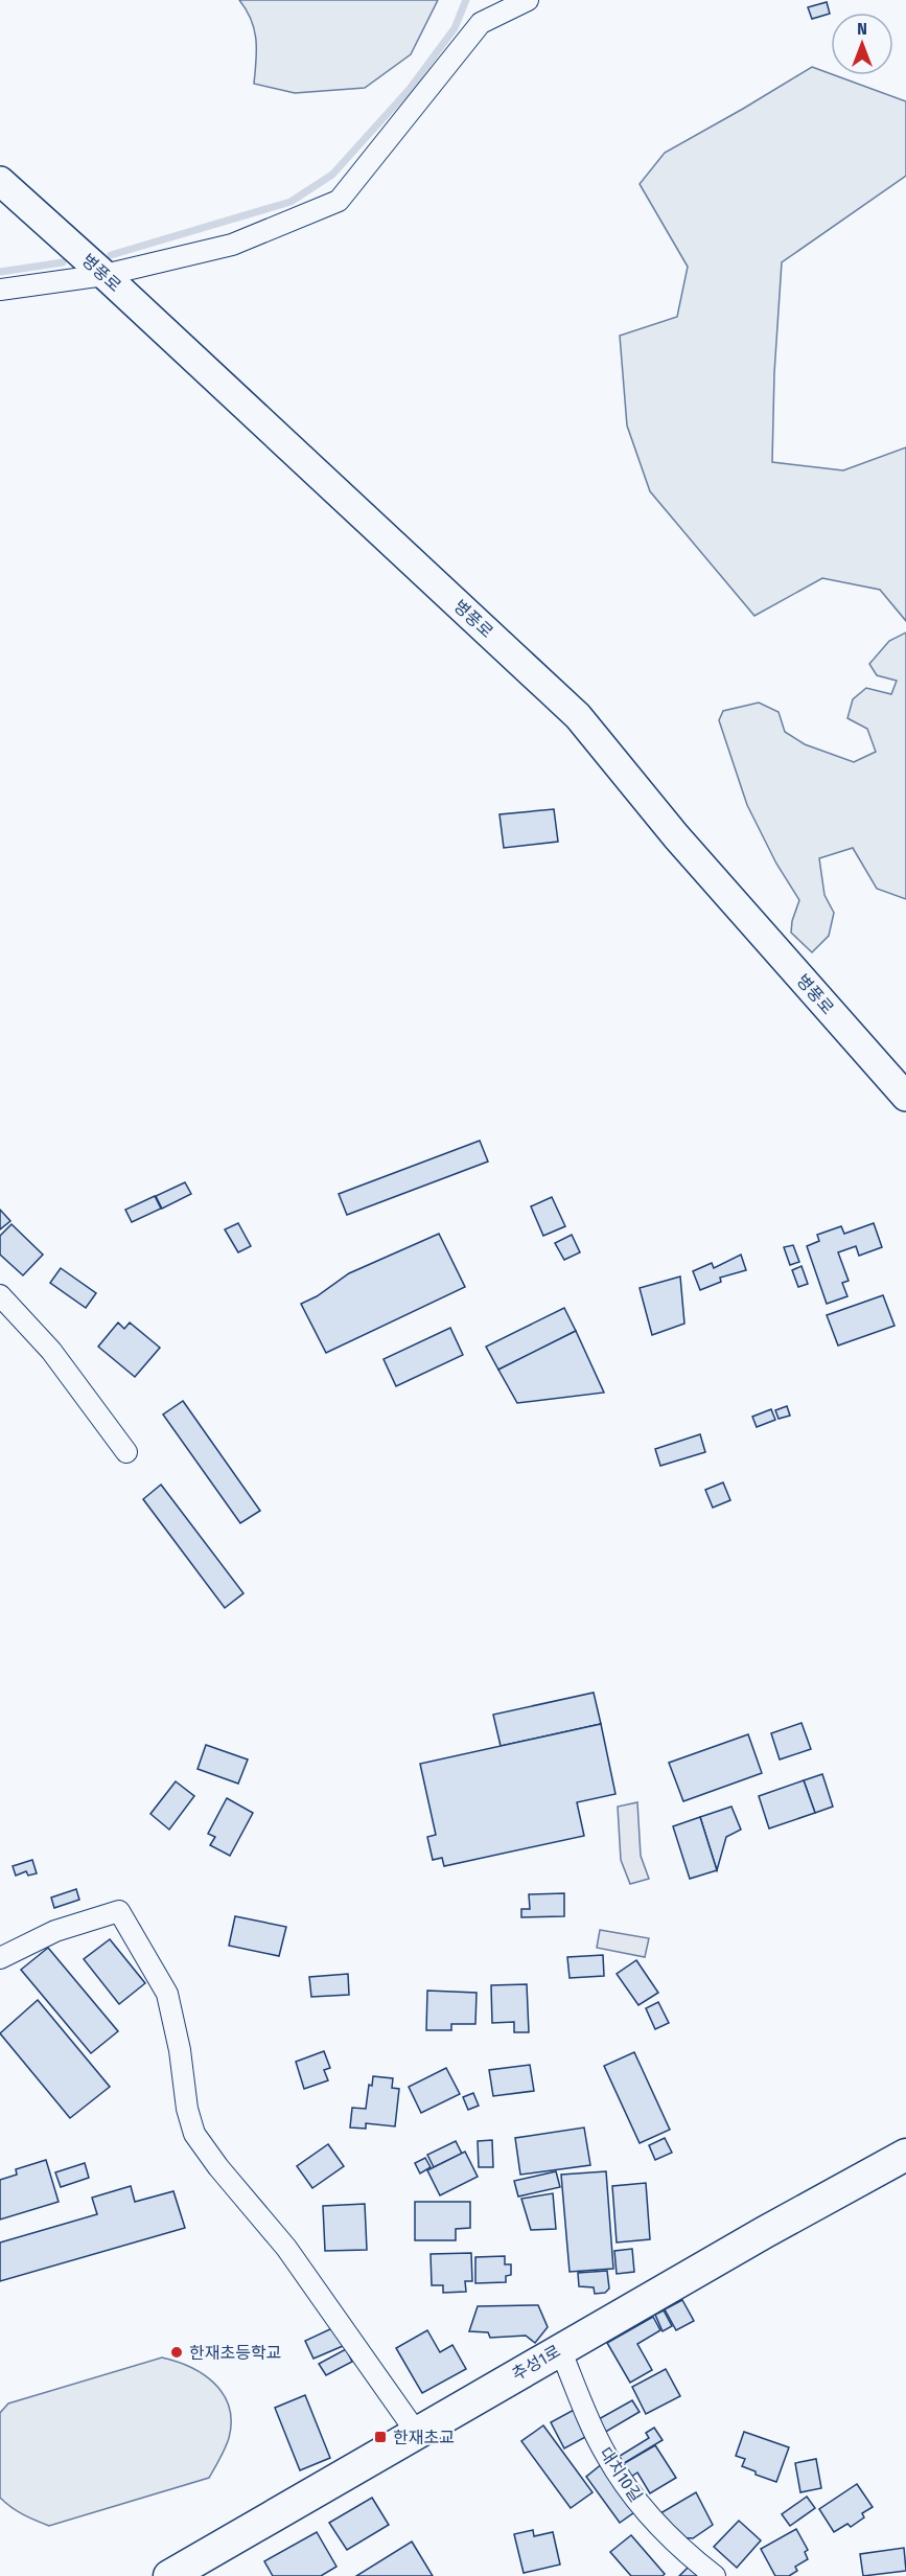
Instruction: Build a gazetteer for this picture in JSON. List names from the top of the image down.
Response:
{
  "streets": {
    "main road": ["병풍로", "추성1로"],
    "street": ["대치10길"]
  },
  "crossings": [
    ["추성1로", "대치10길"]
  ],
  "places": {
    "other": ["한재초등학교"],
    "transit": ["한재초교"]
  },
  "north": "top"
}
